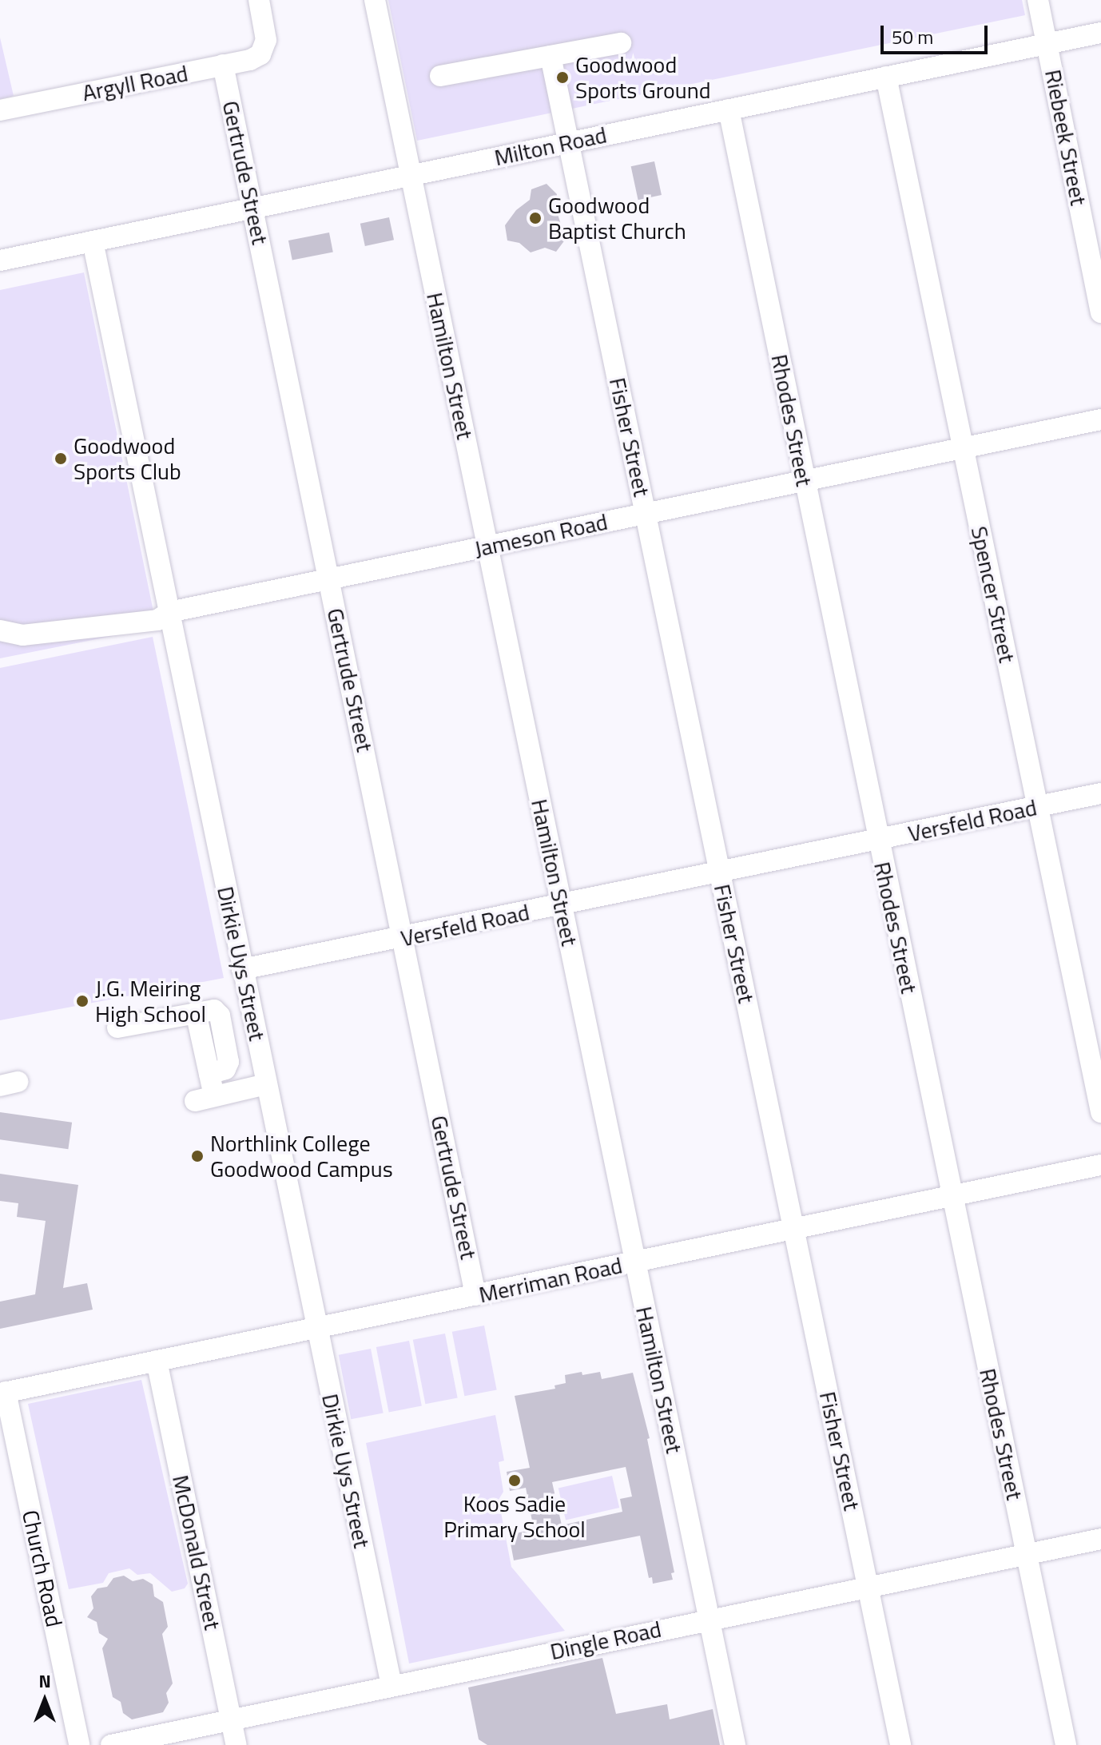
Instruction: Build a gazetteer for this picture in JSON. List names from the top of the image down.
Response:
{
  "streets": {
    "street": [
      "Argyll Road",
      "Riebeek Street",
      "Milton Road",
      "Gertrude Street",
      "Hamilton Street",
      "Rhodes Street",
      "Fisher Street",
      "Jameson Road",
      "Spencer Street",
      "Versfeld Road",
      "Dirkie Uys Street",
      "Merriman Road",
      "McDonald Street",
      "Church Road",
      "Dingle Road"
    ]
  },
  "crossings": [
    ["Argyll Road", "Gertrude Street"],
    ["Riebeek Street", "Milton Road"],
    ["Milton Road", "Gertrude Street"],
    ["Milton Road", "Hamilton Street"],
    ["Milton Road", "Rhodes Street"],
    ["Milton Road", "Fisher Street"],
    ["Milton Road", "Spencer Street"],
    ["Milton Road", "Dirkie Uys Street"],
    ["Gertrude Street", "Jameson Road"],
    ["Gertrude Street", "Versfeld Road"],
    ["Gertrude Street", "Merriman Road"],
    ["Hamilton Street", "Jameson Road"],
    ["Hamilton Street", "Versfeld Road"],
    ["Hamilton Street", "Merriman Road"],
    ["Hamilton Street", "Dingle Road"],
    ["Rhodes Street", "Jameson Road"],
    ["Rhodes Street", "Versfeld Road"],
    ["Rhodes Street", "Merriman Road"],
    ["Rhodes Street", "Dingle Road"],
    ["Fisher Street", "Jameson Road"],
    ["Fisher Street", "Versfeld Road"],
    ["Fisher Street", "Merriman Road"],
    ["Fisher Street", "Dingle Road"],
    ["Jameson Road", "Spencer Street"],
    ["Jameson Road", "Dirkie Uys Street"],
    ["Spencer Street", "Versfeld Road"],
    ["Versfeld Road", "Dirkie Uys Street"],
    ["Dirkie Uys Street", "Merriman Road"],
    ["Dirkie Uys Street", "Dingle Road"],
    ["Merriman Road", "McDonald Street"],
    ["Merriman Road", "Church Road"],
    ["McDonald Street", "Dingle Road"]
  ],
  "places": [
    "Goodwood Sports Ground",
    "Goodwood Baptist Church",
    "Goodwood Sports Club",
    "J.G. Meiring High School",
    "Northlink College Goodwood Campus",
    "Koos Sadie Primary School"
  ],
  "scale_bar": "50 m",
  "north": "top"
}
